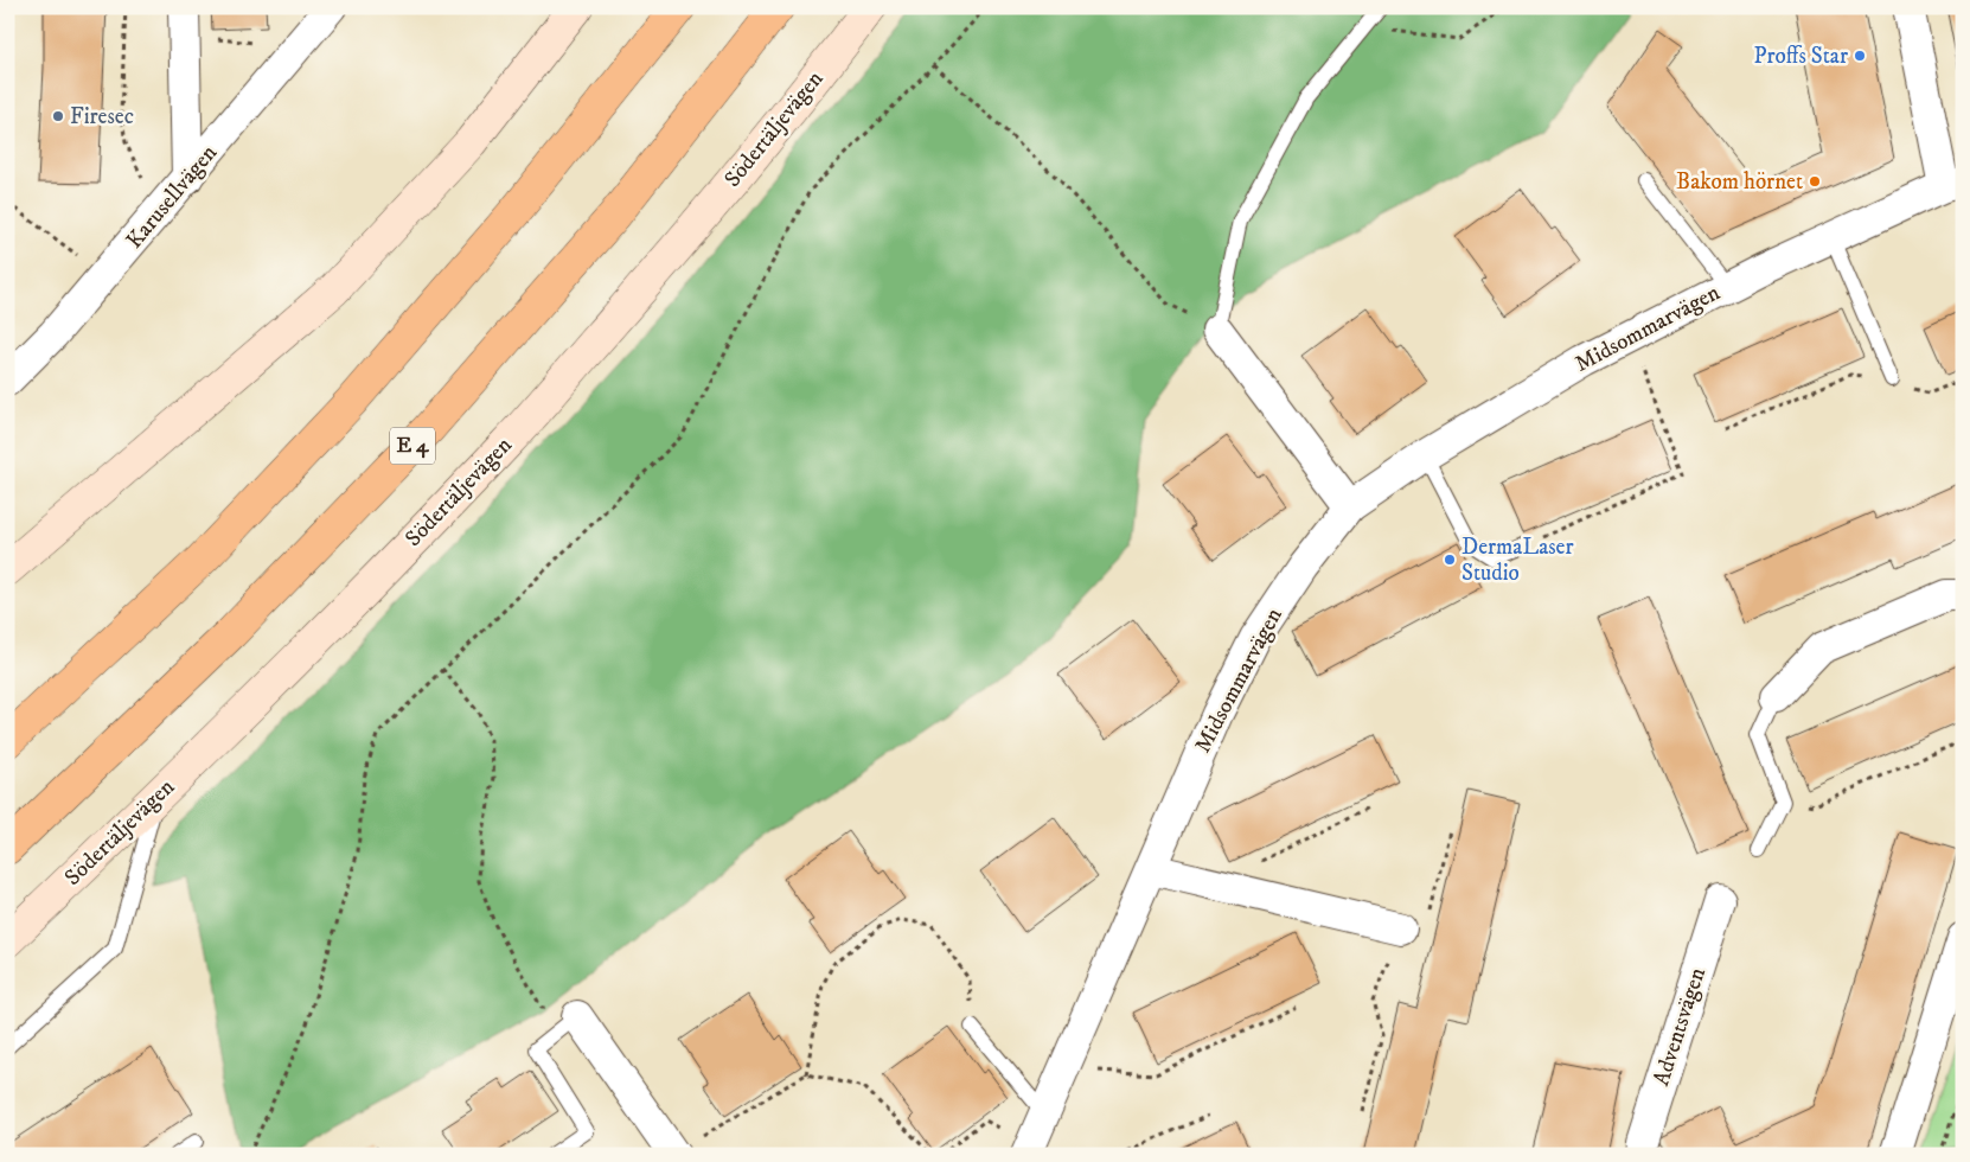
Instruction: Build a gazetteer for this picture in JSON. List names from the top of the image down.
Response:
{
  "streets": {
    "highway": ["E 4"],
    "main road": ["Södertäljevägen"],
    "street": ["Karusellvägen", "Midsommarvägen", "Adventsvägen"]
  },
  "places": [
    "Proffs Star",
    "Firesec",
    "Bakom hörnet",
    "DermaLaser Studio"
  ]
}
